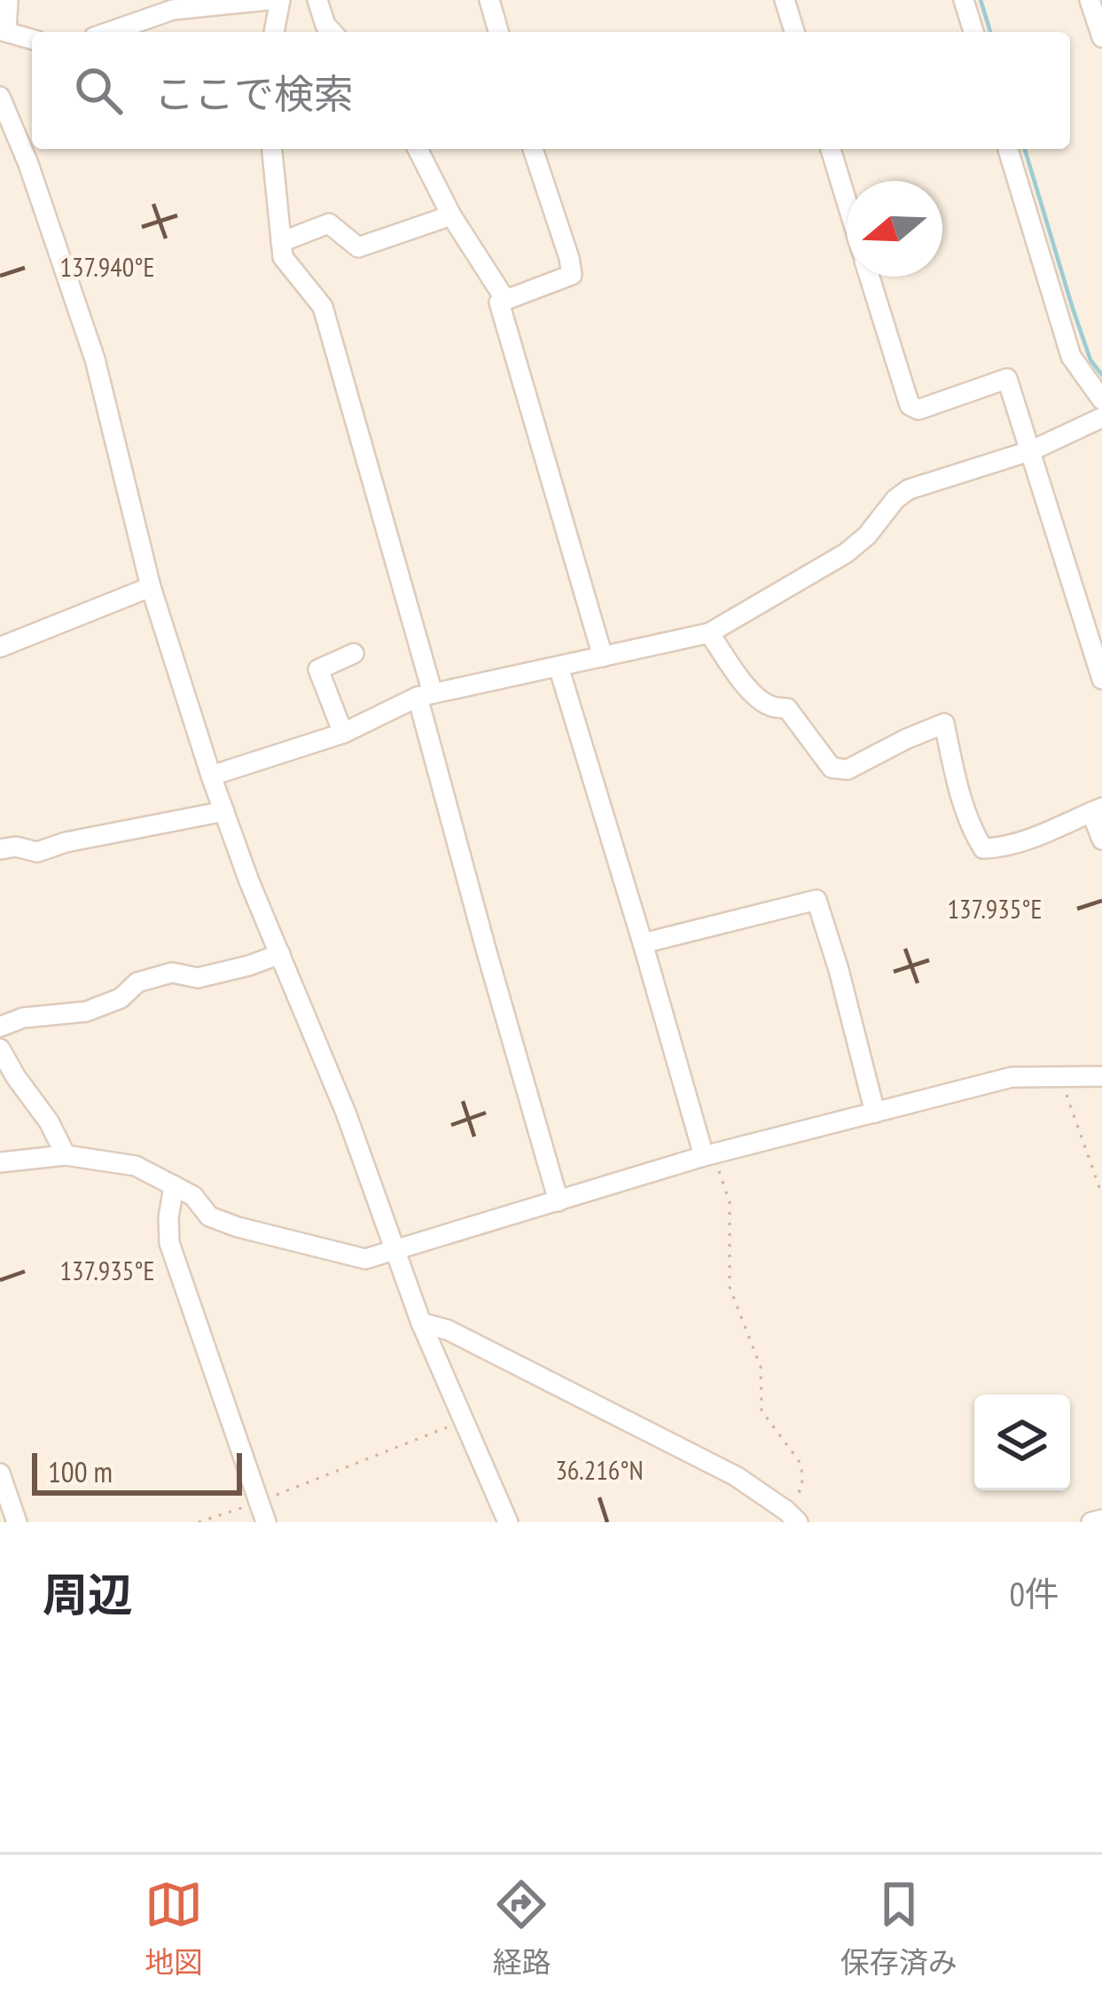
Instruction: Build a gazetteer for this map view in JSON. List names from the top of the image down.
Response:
{
  "scale_bar": "100 m",
  "north": "left",
  "page": {
    "search": "ここで検索",
    "scale": "100 m",
    "heading": ["周辺", "0件"],
    "nav": ["地図", "経路", "保存済み"]
  },
  "coordinates": ["137.940°E", "137.935°E", "36.216°N"]
}
